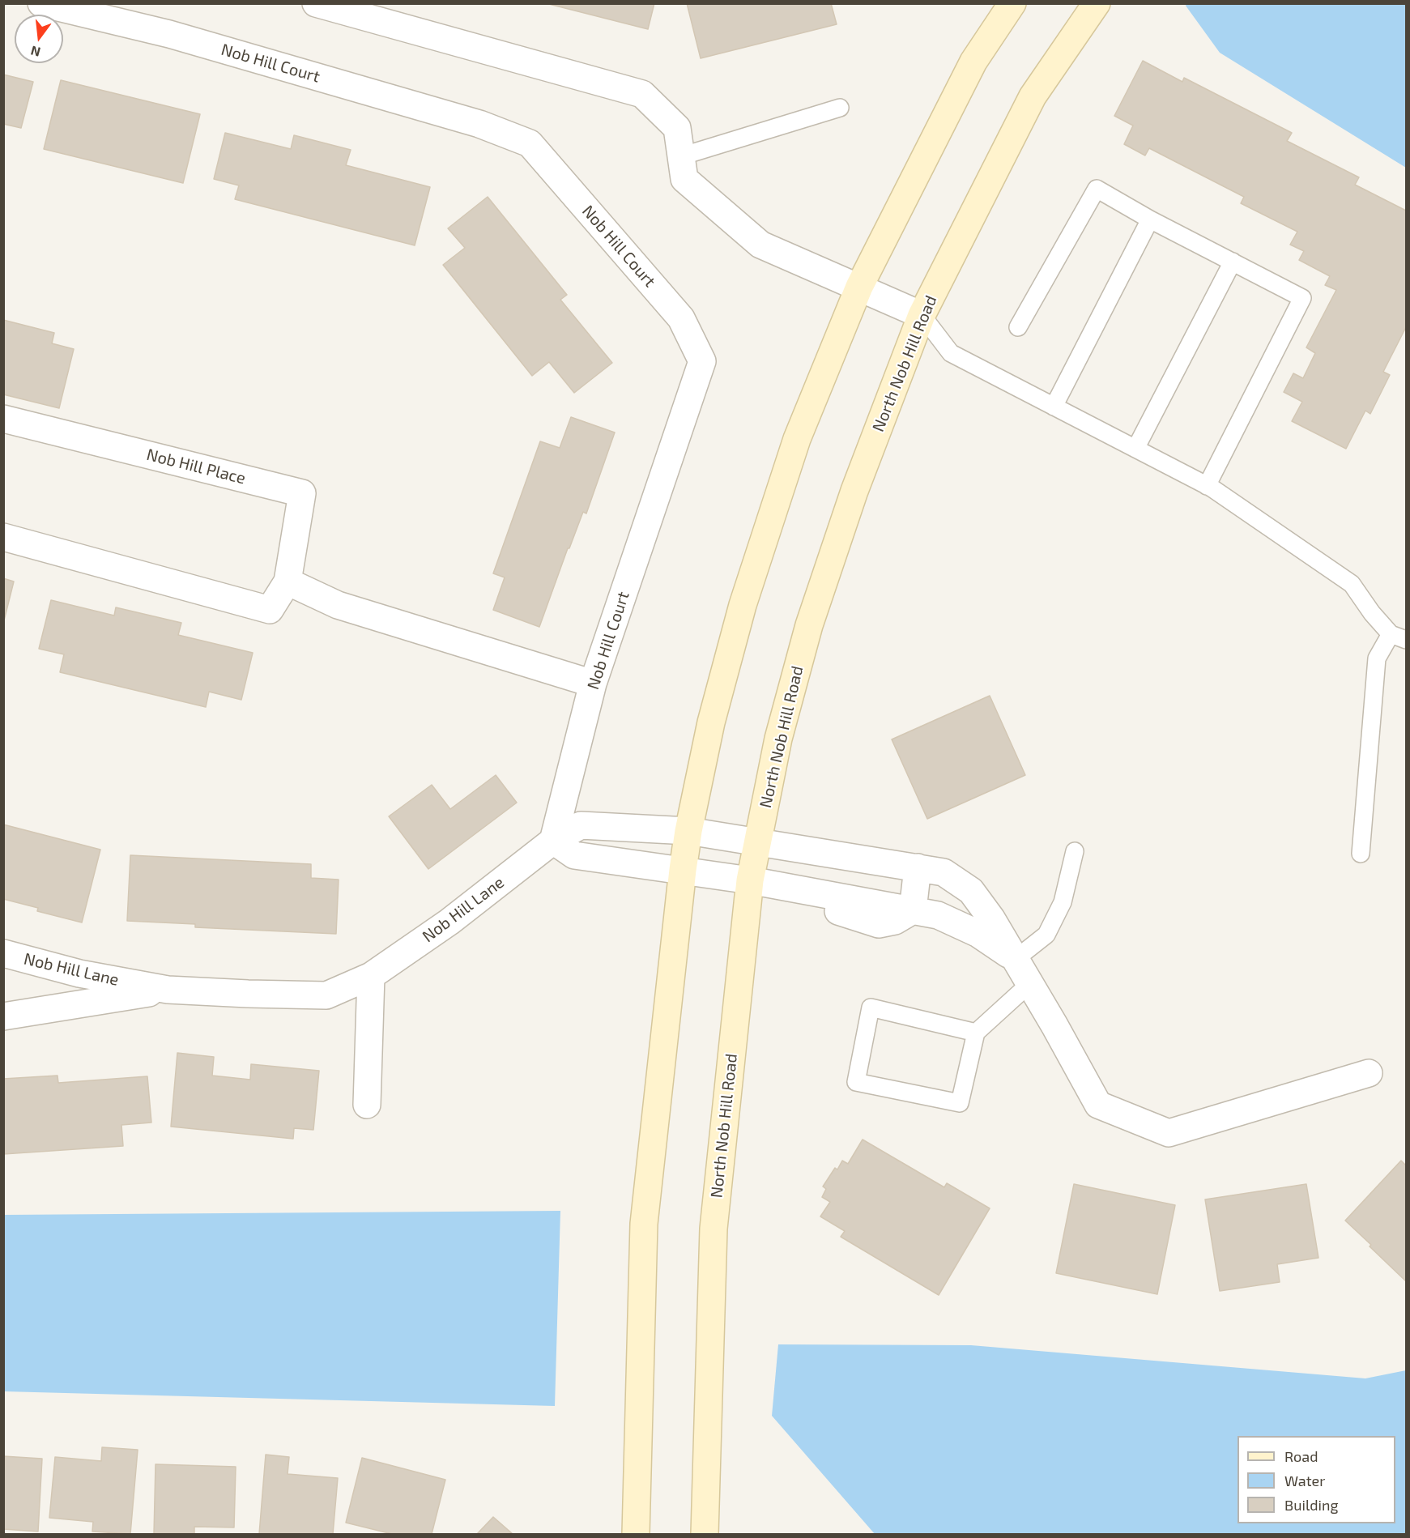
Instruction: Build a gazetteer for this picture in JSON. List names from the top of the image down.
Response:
{
  "streets": {
    "main road": ["North Nob Hill Road"],
    "street": ["Nob Hill Court", "Nob Hill Place", "Nob Hill Lane"]
  },
  "crossings": [
    ["Nob Hill Court", "Nob Hill Lane"],
    ["North Nob Hill Road", "Nob Hill Lane"]
  ],
  "legend": ["Road", "Water", "Building"],
  "north": "bottom"
}
